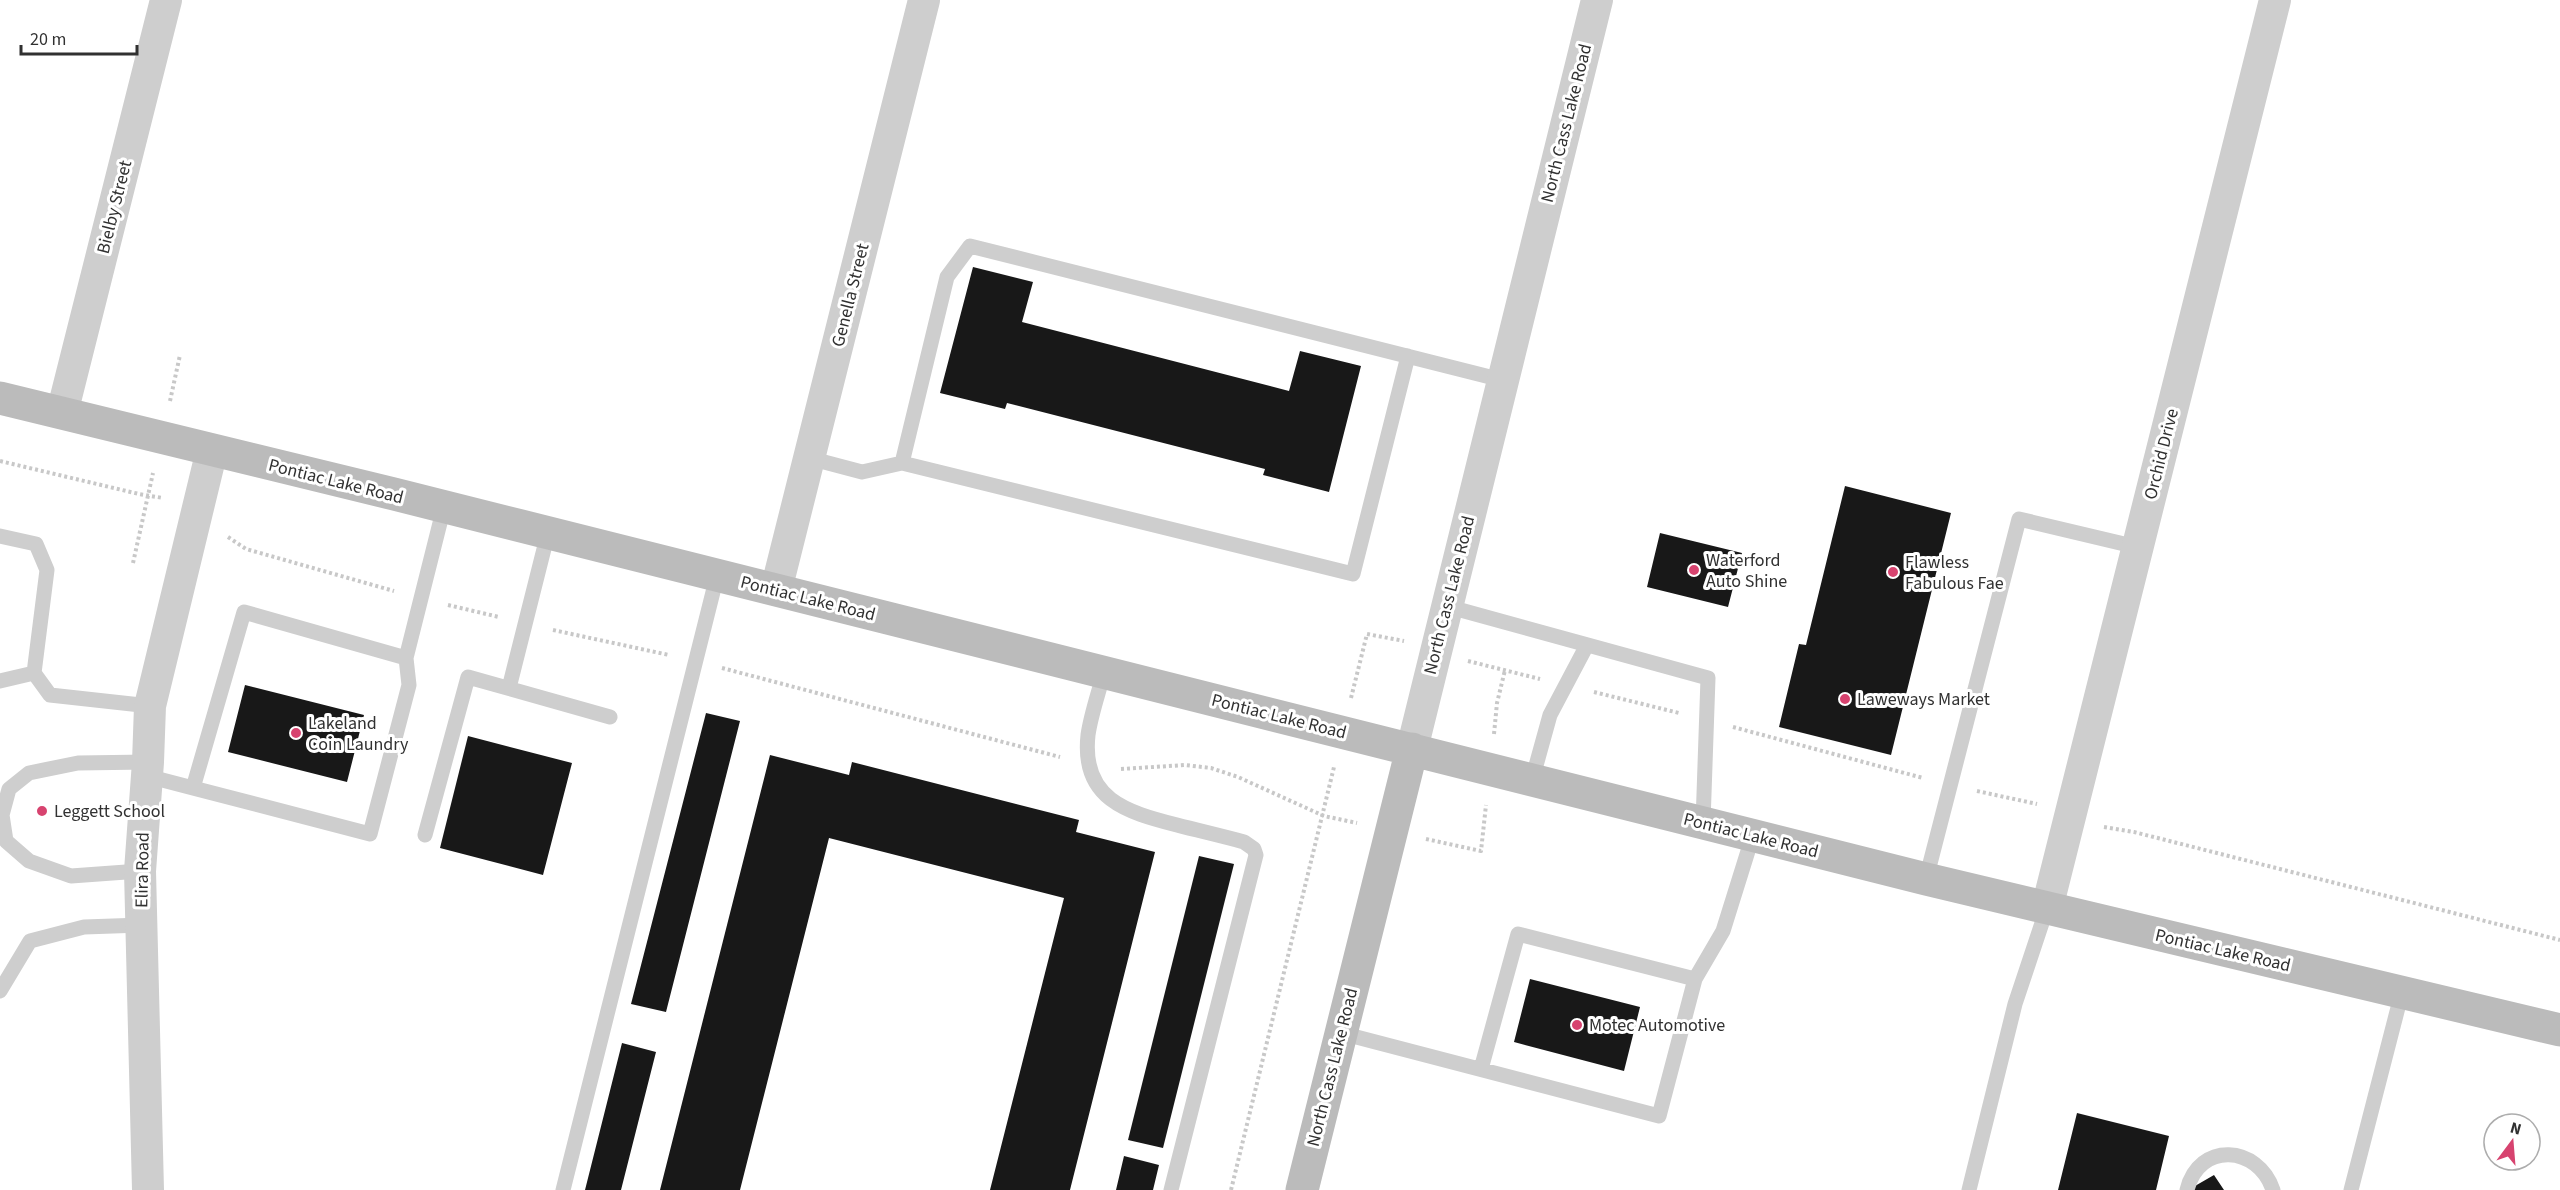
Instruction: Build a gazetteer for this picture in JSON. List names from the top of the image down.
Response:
{
  "streets": {
    "main road": ["North Cass Lake Road", "Pontiac Lake Road"],
    "street": [
      "Bielby Street",
      "Genella Street",
      "Orchid Drive",
      "Elira Road"
    ]
  },
  "crossings": [
    ["North Cass Lake Road", "Pontiac Lake Road"],
    ["Bielby Street", "Pontiac Lake Road"],
    ["Genella Street", "Pontiac Lake Road"],
    ["Orchid Drive", "Pontiac Lake Road"],
    ["Pontiac Lake Road", "Elira Road"]
  ],
  "places": [
    "Waterford Auto Shine",
    "Flawless Fabulous Fae",
    "Laweways Market",
    "Lakeland Coin Laundry",
    "Leggett School",
    "Motec Automotive"
  ],
  "scale_bar": "20 m",
  "north": "top"
}
